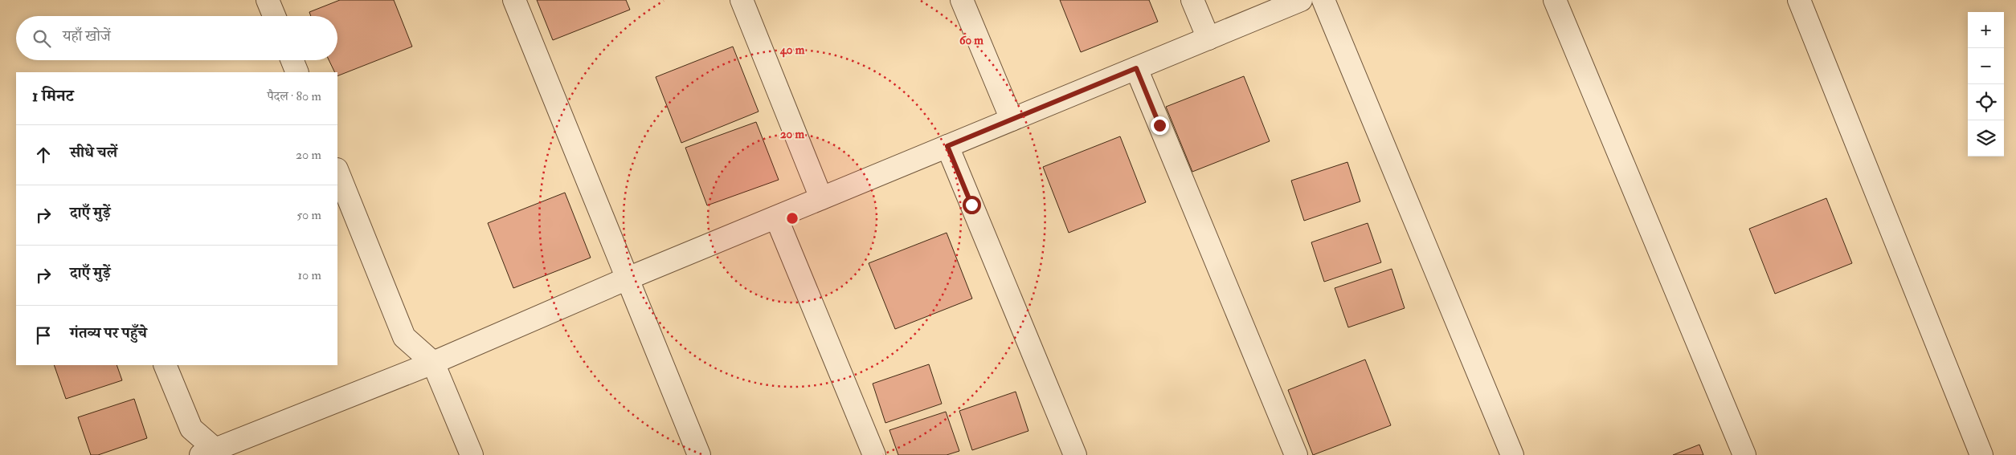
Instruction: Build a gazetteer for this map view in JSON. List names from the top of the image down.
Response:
{
  "page": {
    "map_buttons": ["+", "−"],
    "search": "यहाँ खोजें",
    "heading": ["1 मिनट", "पैदल · 80 m"],
    "list": [
      ["सीधे चलें", "20 m"],
      ["दाएँ मुड़ें", "50 m"],
      ["दाएँ मुड़ें", "10 m"],
      "गंतव्य पर पहुँचे"
    ]
  },
  "rings": ["60 m", "40 m", "20 m"]
}
